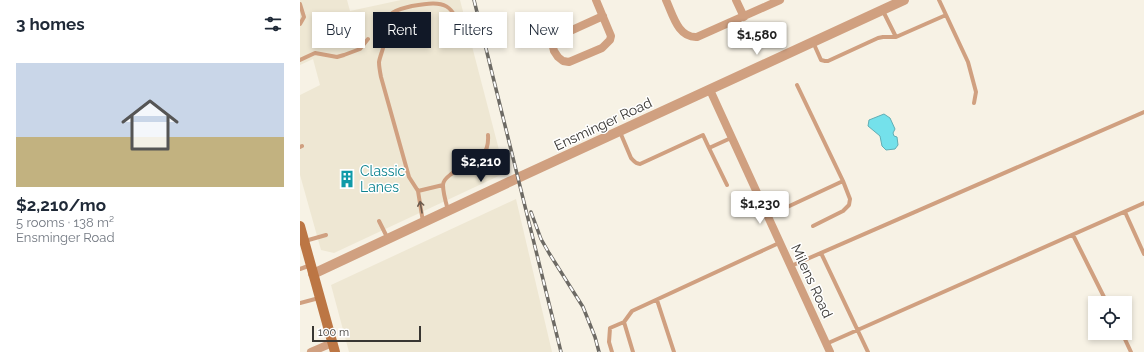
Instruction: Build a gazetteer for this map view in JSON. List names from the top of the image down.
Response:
{
  "streets": {
    "street": ["Ensminger Road", "Milens Road"]
  },
  "crossings": [
    ["Ensminger Road", "Milens Road"]
  ],
  "places": {
    "building": ["Classic Lanes"]
  },
  "scale_bar": "100 m",
  "page": {
    "heading": "3 homes",
    "chip": [
      "Buy",
      "Rent",
      "Filters",
      "New"
    ],
    "price": ["$1,580", "$2,210", "$1,230"],
    "list": [
      {
        "name": "$2,210/mo",
        "note": "5 rooms · 138 m² · Ensminger Road"
      }
    ],
    "scale": "100 m"
  }
}
